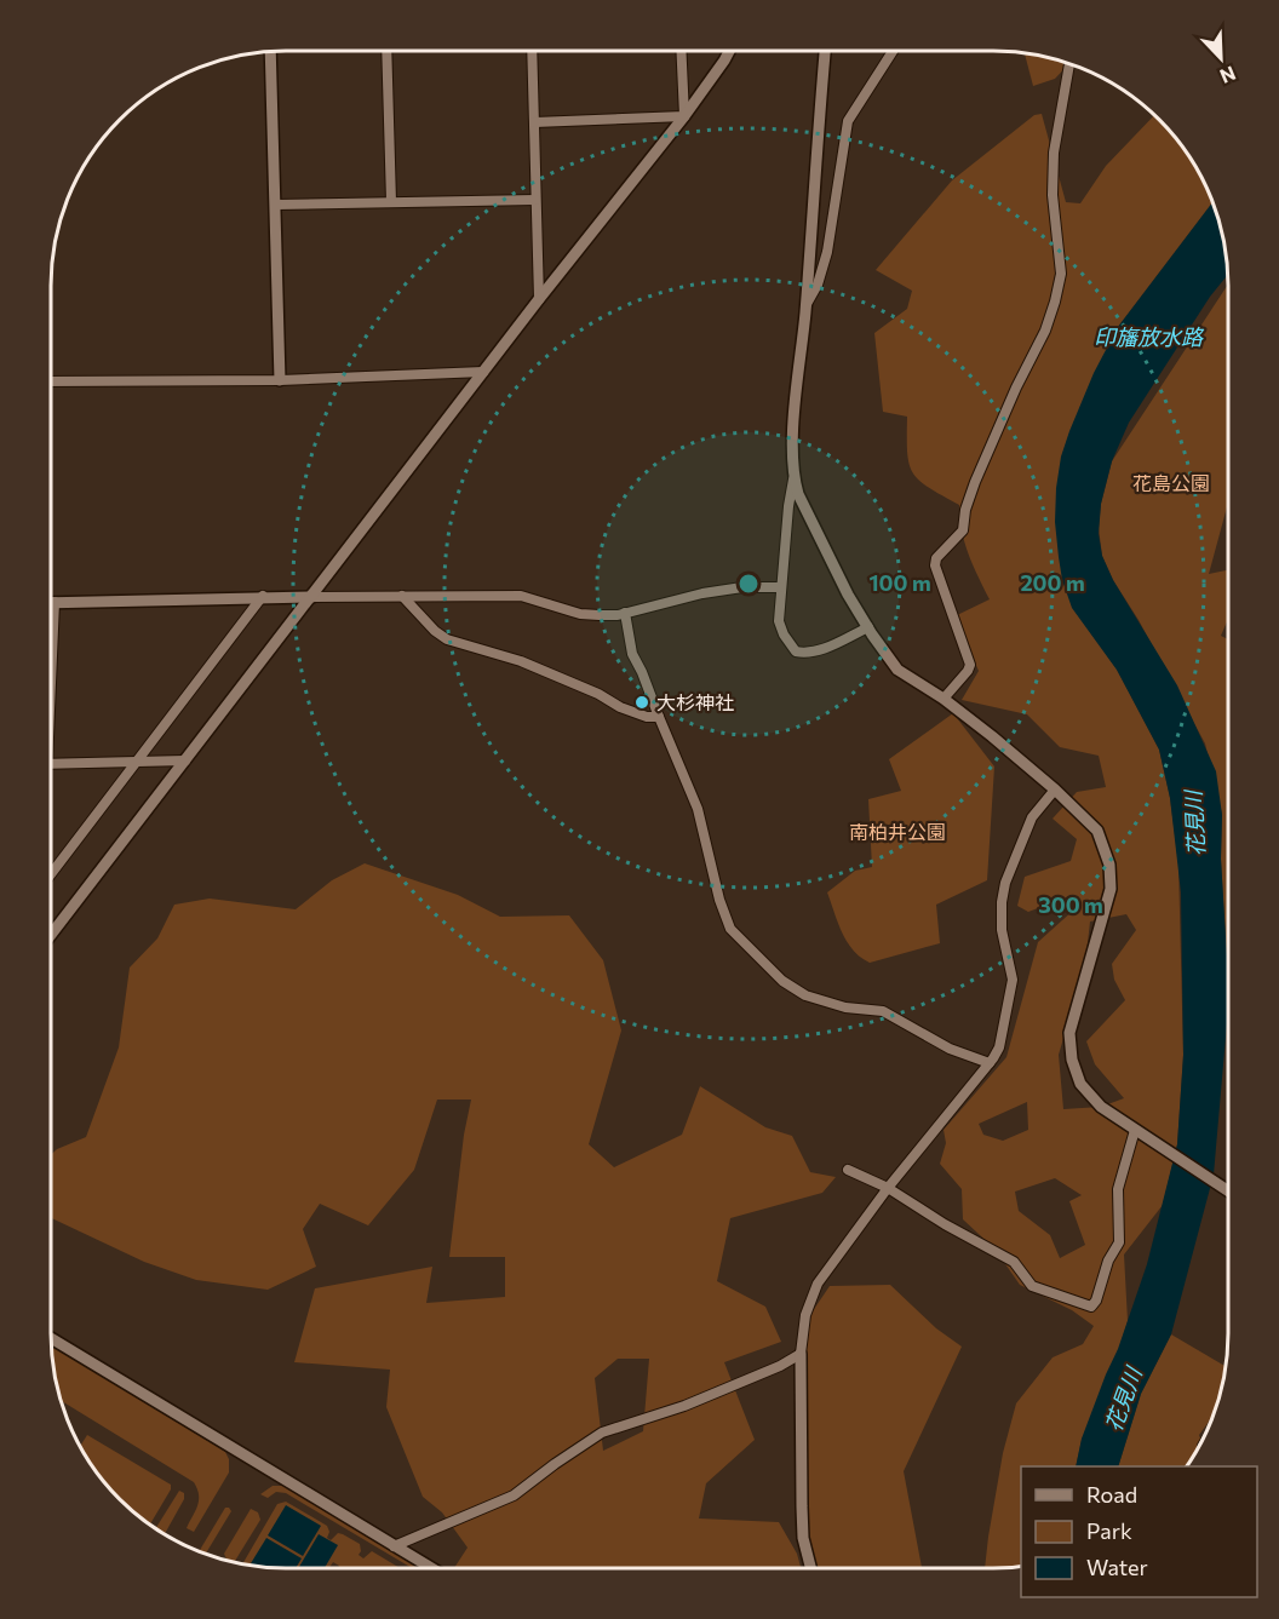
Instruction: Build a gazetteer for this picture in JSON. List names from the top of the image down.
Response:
{
  "water": ["印旛放水路", "花見川"],
  "parks": ["花島公園", "南柏井公園"],
  "places": ["大杉神社"],
  "legend": ["Road", "Park", "Water"],
  "north": "bottom right",
  "rings": ["100 m", "200 m", "300 m"]
}
